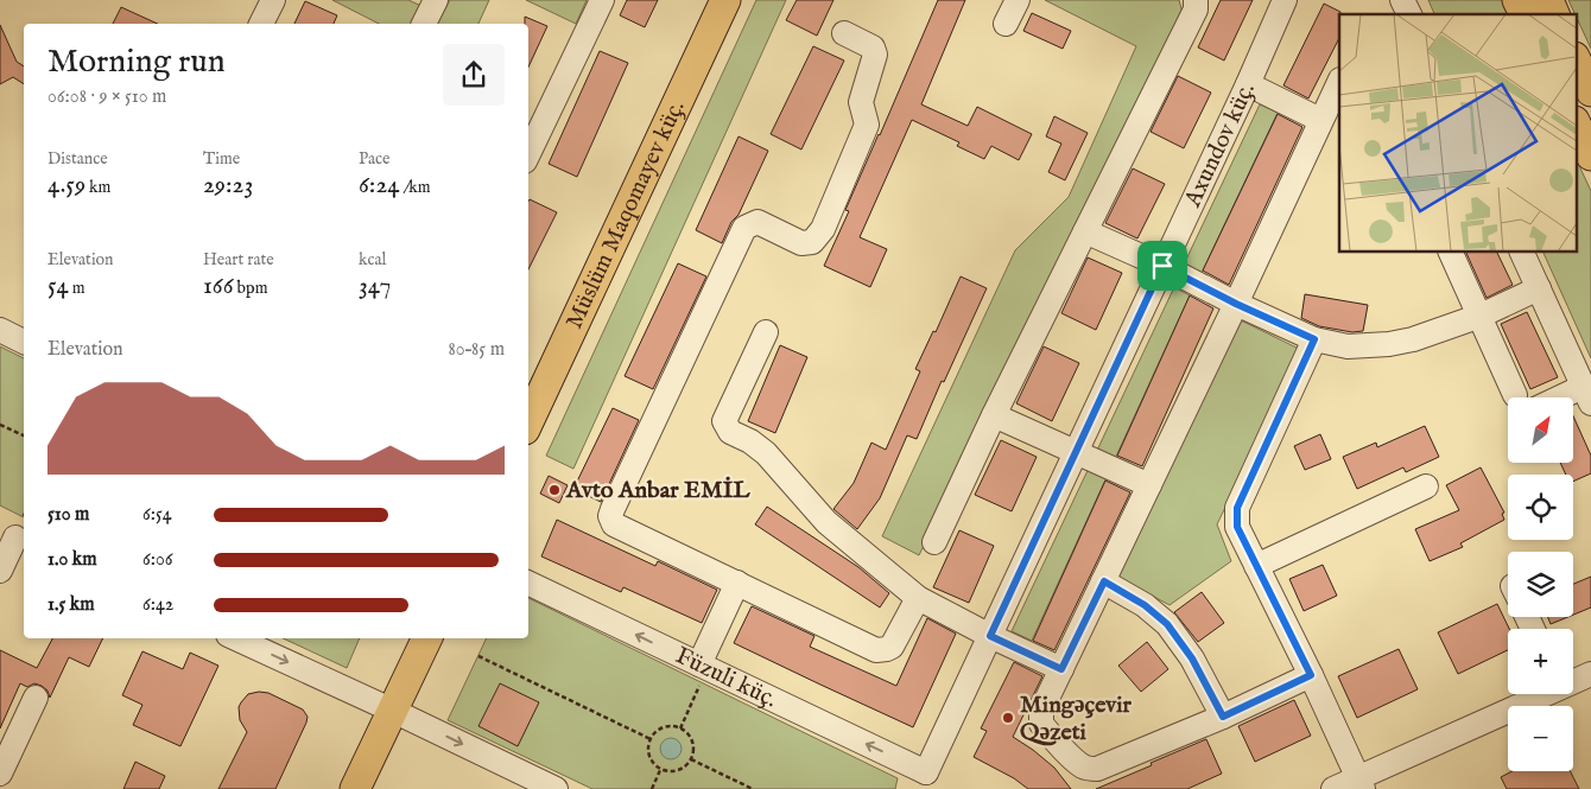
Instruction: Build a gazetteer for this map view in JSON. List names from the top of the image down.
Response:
{
  "streets": {
    "main road": ["Müslüm Maqomayev küç."],
    "street": ["Axundov küç.", "Füzuli küç."]
  },
  "crossings": [
    ["Axundov küç.", "Füzuli küç."]
  ],
  "places": ["Avto Anbar EMİL", "Mingəçevir Qəzeti"],
  "north": "top right",
  "page": {
    "heading": ["Morning run", "06:08 · 9 × 510 m"],
    "stats": [
      ["Distance", "4.59 km"],
      ["Time", "29:23"],
      ["Pace", "6:24 /km"],
      ["Elevation", "54 m"],
      ["Heart rate", "166 bpm"],
      ["kcal", "347"]
    ],
    "chart": ["Elevation", "80–85 m"],
    "map_buttons": ["+", "−"],
    "list": [
      {
        "name": "510 m",
        "note": "6:54"
      },
      {
        "name": "1.0 km",
        "note": "6:06"
      },
      {
        "name": "1.5 km",
        "note": "6:42"
      }
    ]
  }
}
